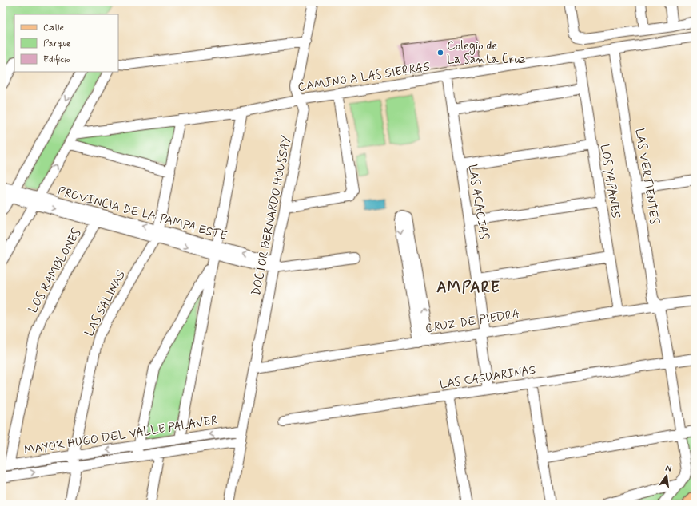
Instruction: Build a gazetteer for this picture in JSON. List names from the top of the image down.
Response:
{
  "streets": {
    "street": [
      "CAMINO A LAS SIERRAS",
      "LAS VERTIENTES",
      "LOS YAPANES",
      "LAS ACACIAS",
      "PROVINCIA DE LA PAMPA ESTE",
      "DOCTOR BERNARDO HOUSSAY",
      "LOS RAMBLONES",
      "LAS SALINAS",
      "CRUZ DE PIEDRA",
      "LAS CASUARINAS",
      "MAYOR HUGO DEL VALLE PALAVER"
    ]
  },
  "crossings": [
    ["CAMINO A LAS SIERRAS", "LAS VERTIENTES"],
    ["CAMINO A LAS SIERRAS", "LOS YAPANES"],
    ["CAMINO A LAS SIERRAS", "LAS ACACIAS"],
    ["CAMINO A LAS SIERRAS", "DOCTOR BERNARDO HOUSSAY"],
    ["CAMINO A LAS SIERRAS", "LAS SALINAS"],
    ["LAS VERTIENTES", "CRUZ DE PIEDRA"],
    ["LAS VERTIENTES", "LAS CASUARINAS"],
    ["LOS YAPANES", "CRUZ DE PIEDRA"],
    ["LAS ACACIAS", "CRUZ DE PIEDRA"],
    ["LAS ACACIAS", "LAS CASUARINAS"],
    ["PROVINCIA DE LA PAMPA ESTE", "DOCTOR BERNARDO HOUSSAY"],
    ["PROVINCIA DE LA PAMPA ESTE", "LOS RAMBLONES"],
    ["PROVINCIA DE LA PAMPA ESTE", "LAS SALINAS"],
    ["DOCTOR BERNARDO HOUSSAY", "CRUZ DE PIEDRA"],
    ["DOCTOR BERNARDO HOUSSAY", "MAYOR HUGO DEL VALLE PALAVER"],
    ["LOS RAMBLONES", "MAYOR HUGO DEL VALLE PALAVER"],
    ["LAS SALINAS", "MAYOR HUGO DEL VALLE PALAVER"]
  ],
  "districts": ["AMPARE"],
  "places": ["Colegio de La Santa Cruz"],
  "legend": ["Calle", "Parque", "Edificio"],
  "north": "top"
}
